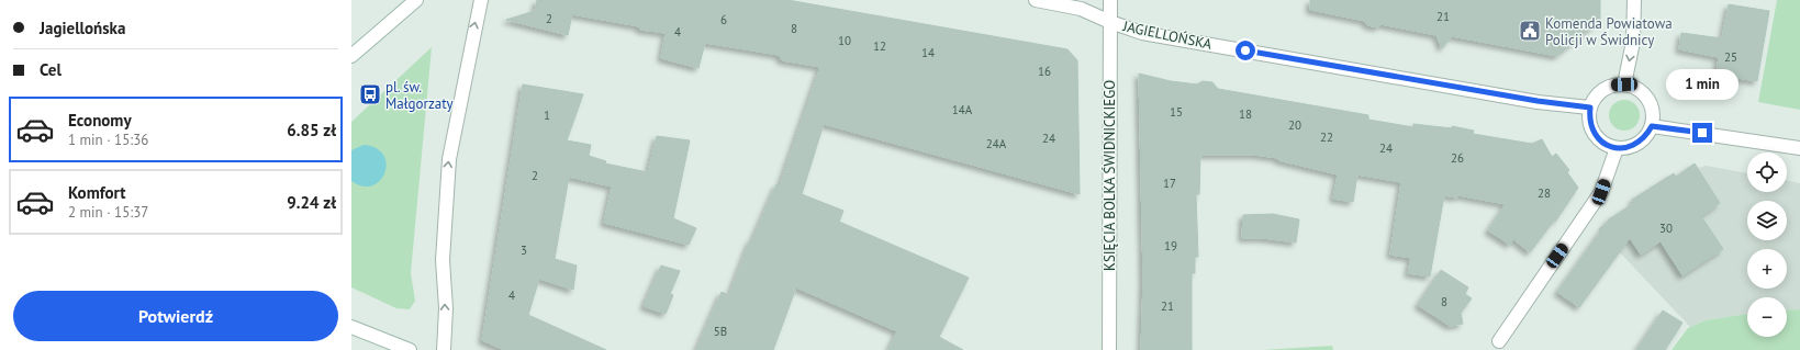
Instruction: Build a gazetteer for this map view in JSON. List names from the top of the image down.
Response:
{
  "streets": {
    "street": ["JAGIELLOŃSKA", "KSIĘCIA BOLKA ŚWIDNICKIEGO"]
  },
  "crossings": [
    ["JAGIELLOŃSKA", "KSIĘCIA BOLKA ŚWIDNICKIEGO"]
  ],
  "places": {
    "public building": ["Komenda Powiatowa Policji w Świdnicy"],
    "bus stop": ["pl. św. Małgorzaty"]
  },
  "house_numbers": [
    "21",
    "2",
    "6",
    "8",
    "4",
    "10",
    "12",
    "14",
    "25",
    "16",
    "14A",
    "15",
    "18",
    "1",
    "20",
    "22",
    "24",
    "24A",
    "24",
    "26",
    "2",
    "17",
    "28",
    "30",
    "19",
    "3",
    "4",
    "8",
    "21",
    "5B"
  ],
  "page": {
    "banner": ["Jagiellońska", "Cel"],
    "bubble": "1 min",
    "list": [
      {
        "name": "Economy",
        "note": "1 min · 15:36",
        "value": "6.85 zł"
      },
      {
        "name": "Komfort",
        "note": "2 min · 15:37",
        "value": "9.24 zł"
      }
    ],
    "map_buttons": ["+", "−"],
    "buttons": "Potwierdź"
  }
}
